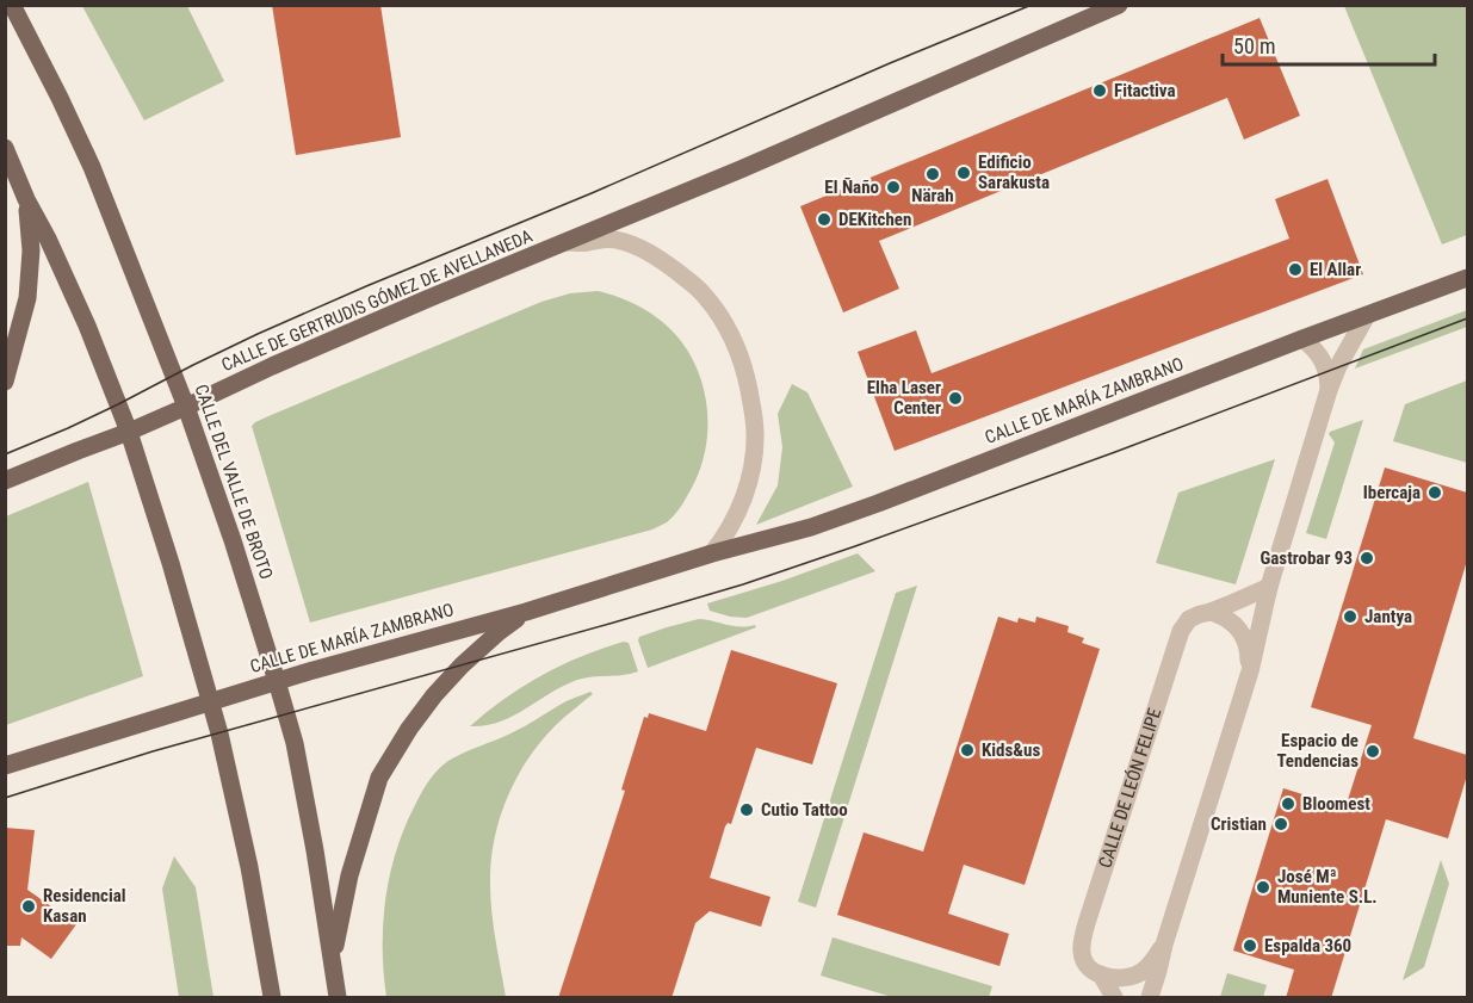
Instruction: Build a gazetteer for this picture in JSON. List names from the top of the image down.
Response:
{
  "streets": {
    "main road": ["CALLE DE GERTRUDIS GÓMEZ DE AVELLANEDA", "CALLE DE MARÍA ZAMBRANO", "CALLE DEL VALLE DE BROTO"],
    "street": ["CALLE DE LEÓN FELIPE"]
  },
  "crossings": [
    ["CALLE DE GERTRUDIS GÓMEZ DE AVELLANEDA", "CALLE DE MARÍA ZAMBRANO"],
    ["CALLE DE GERTRUDIS GÓMEZ DE AVELLANEDA", "CALLE DEL VALLE DE BROTO"],
    ["CALLE DE MARÍA ZAMBRANO", "CALLE DEL VALLE DE BROTO"]
  ],
  "places": [
    "Fitactiva",
    "Edificio Sarakusta",
    "Närah",
    "El Ñaño",
    "DEKitchen",
    "El Allar",
    "Elha Laser Center",
    "Ibercaja",
    "Gastrobar 93",
    "Jantya",
    "Kids&us",
    "Espacio de Tendencias",
    "Bloomest",
    "Cutio Tattoo",
    "Cristian",
    "José Mª Muniente S.L.",
    "Residencial Kasan",
    "Espalda 360"
  ],
  "scale_bar": "50 m"
}
